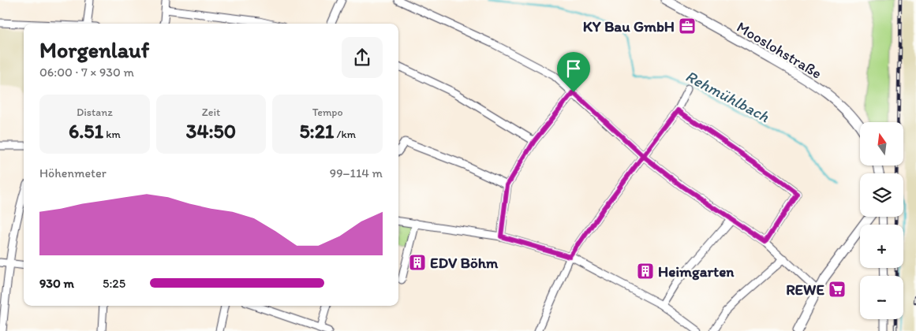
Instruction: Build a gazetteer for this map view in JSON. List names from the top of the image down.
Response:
{
  "streets": {
    "street": ["Mooslohstraße"]
  },
  "water": ["Rehmühlbach"],
  "places": {
    "office": ["KY Bau GmbH"],
    "building": ["EDV Böhm", "Heimgarten"],
    "supermarket": ["REWE"]
  },
  "north": "top",
  "page": {
    "heading": ["Morgenlauf", "06:00 · 7 × 930 m"],
    "stats": [
      ["Distanz", "6.51 km"],
      ["Zeit", "34:50"],
      ["Tempo", "5:21 /km"]
    ],
    "map_buttons": ["+", "−"],
    "chart": ["Höhenmeter", "99–114 m"],
    "list": [
      {
        "name": "930 m",
        "note": "5:25"
      }
    ]
  }
}
